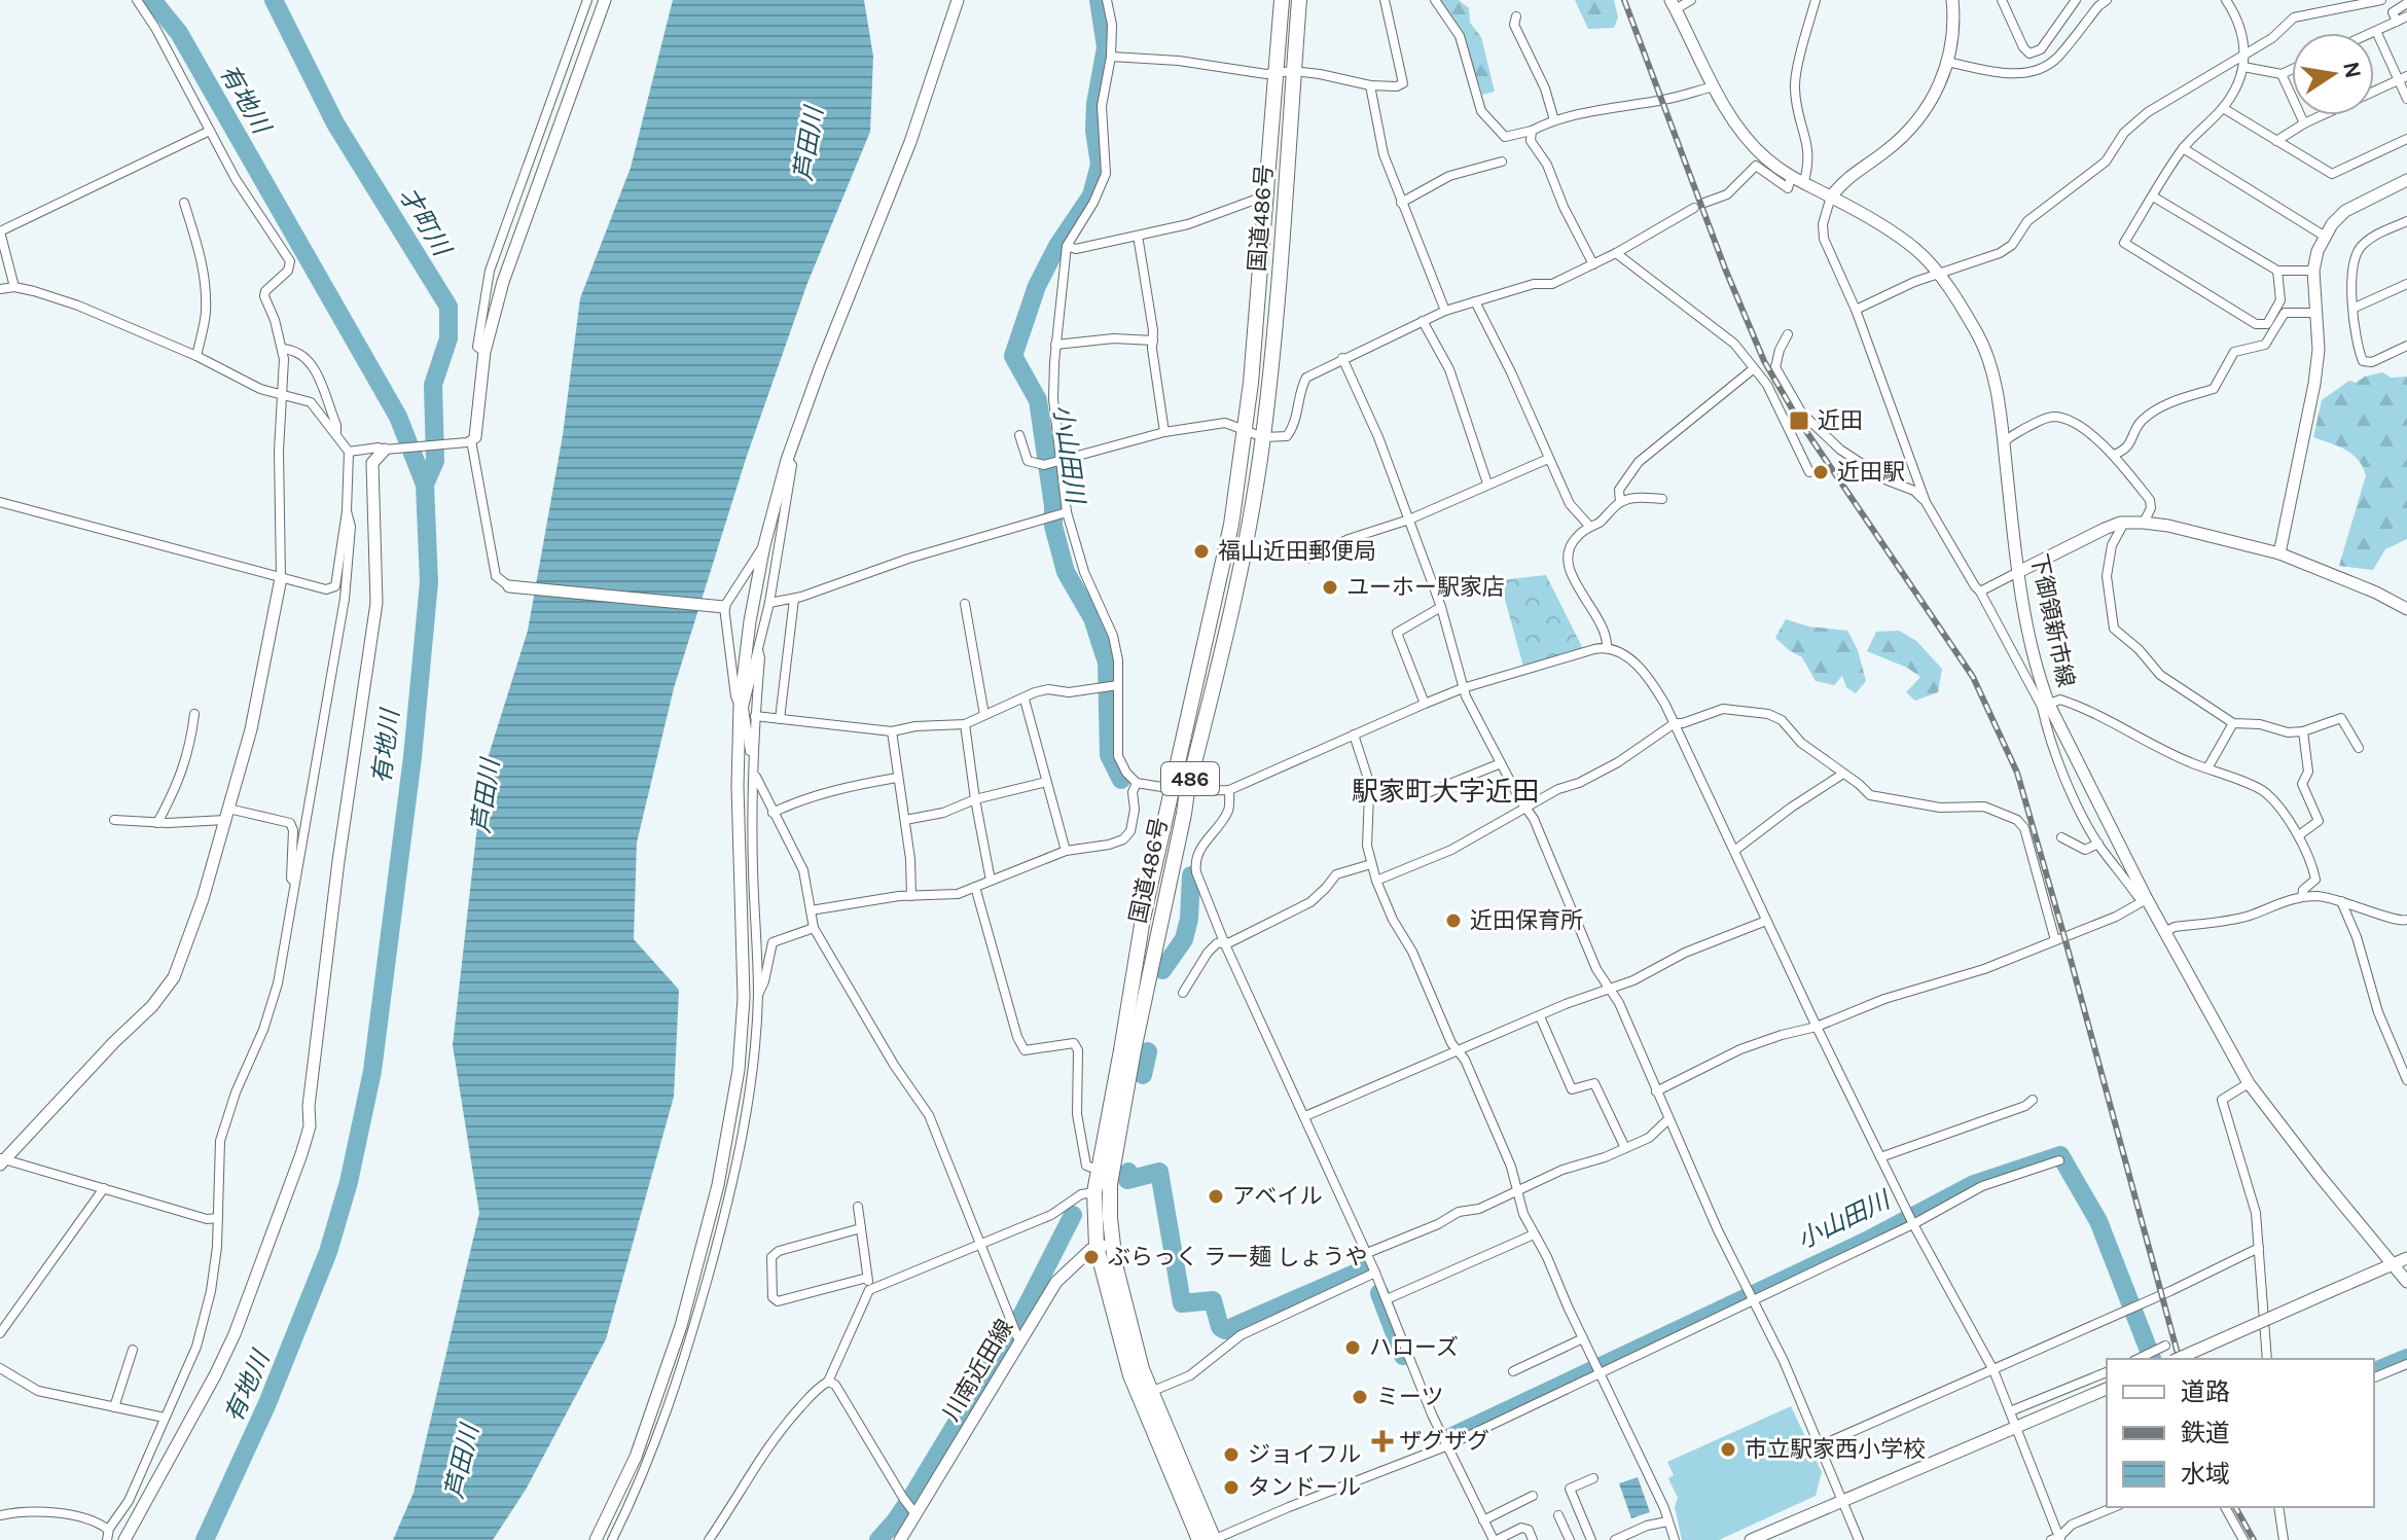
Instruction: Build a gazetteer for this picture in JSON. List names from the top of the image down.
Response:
{
  "streets": {
    "highway": ["国道486号", "486"],
    "street": ["下御領新市線", "川南近田線"]
  },
  "crossings": [
    ["国道486号", "川南近田線"]
  ],
  "districts": ["駅家町大字近田"],
  "water": [
    "有地川",
    "芦田川",
    "才町川",
    "小山田川"
  ],
  "places": {
    "transit": ["近田"],
    "other": [
      "近田駅",
      "福山近田郵便局",
      "ユーホー駅家店",
      "近田保育所",
      "アベイル",
      "ぶらっく ラー麺 しょうや",
      "ハローズ",
      "ミーツ",
      "市立駅家西小学校",
      "ジョイフル",
      "タンドール"
    ],
    "health": ["ザグザグ"]
  },
  "legend": ["道路", "鉄道", "水域"],
  "north": "right"
}
